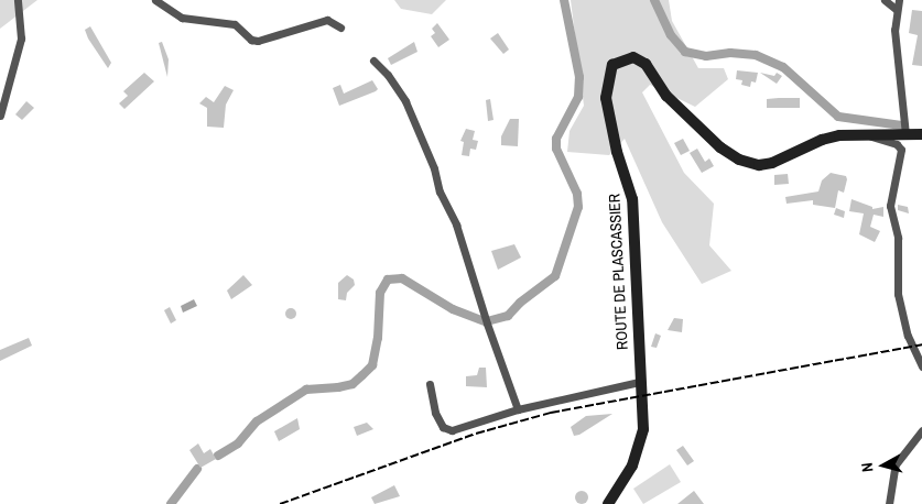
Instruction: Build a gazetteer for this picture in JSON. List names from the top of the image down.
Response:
{
  "streets": {
    "street": ["ROUTE DE PLASCASSIER"]
  },
  "north": "left"
}
